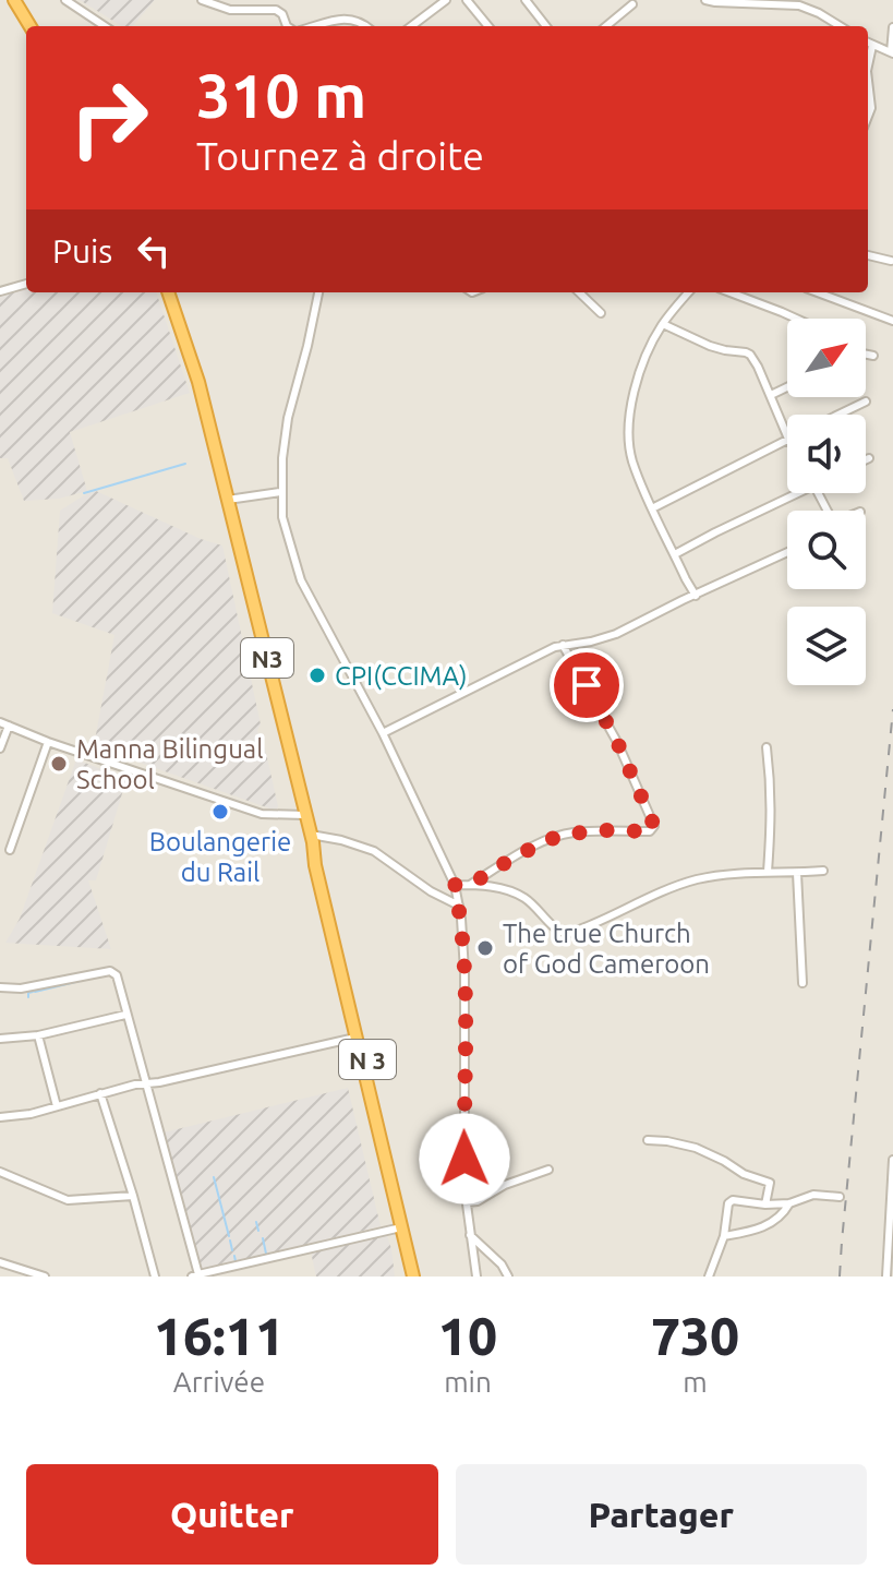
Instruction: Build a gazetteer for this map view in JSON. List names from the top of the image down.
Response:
{
  "streets": {
    "highway": ["N3", "N 3"]
  },
  "crossings": [
    ["N3", "N 3"]
  ],
  "places": [
    "CPI(CCIMA)",
    "Manna Bilingual School",
    "Boulangerie du Rail",
    "The true Church of God Cameroon"
  ],
  "north": "top right",
  "page": {
    "turn": ["310 m", "Tournez à droite"],
    "then": "Puis",
    "eta": [
      "16:11",
      "Arrivée",
      "10",
      "min",
      "730",
      "m"
    ],
    "buttons": ["Quitter", "Partager"]
  }
}
